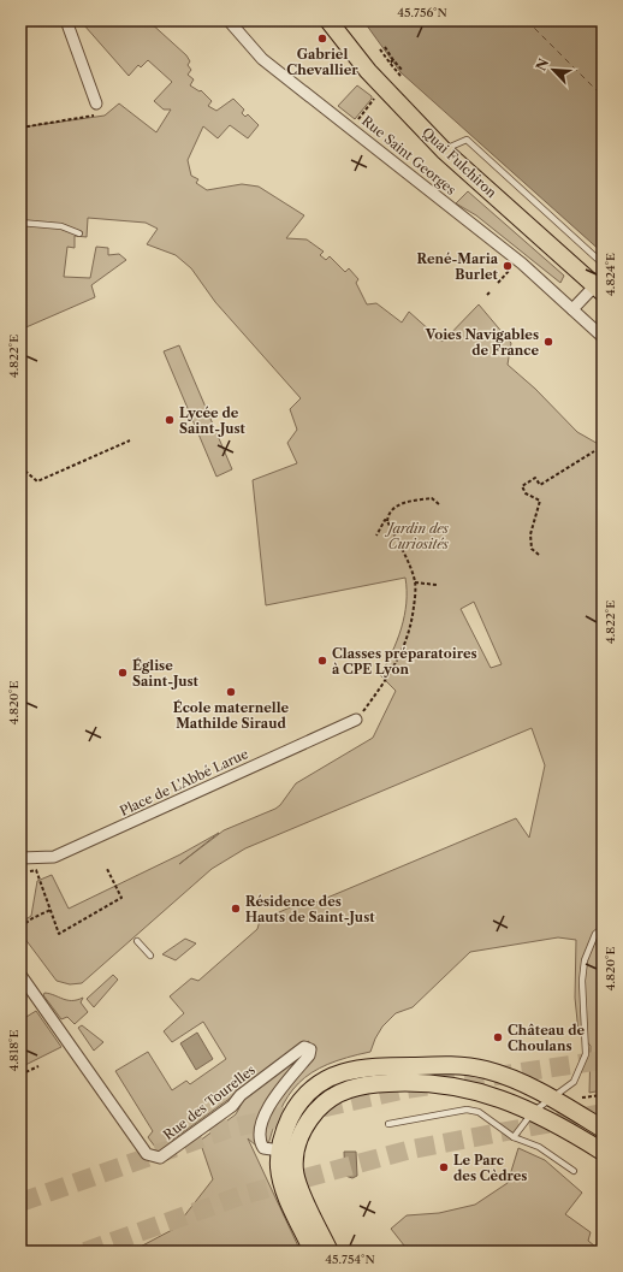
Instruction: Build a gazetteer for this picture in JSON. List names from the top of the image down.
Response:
{
  "streets": {
    "main road": ["Quai Fulchiron"],
    "street": ["Rue Saint Georges", "Place de L'Abbé Larue", "Rue des Tourelles"]
  },
  "parks": ["Jardin des Curiosités"],
  "places": [
    "Gabriel Chevallier",
    "René-Maria Burlet",
    "Voies Navigables de France",
    "Lycée de Saint-Just",
    "Classes préparatoires à CPE Lyon",
    "Église Saint-Just",
    "École maternelle Mathilde Siraud",
    "Résidence des Hauts de Saint-Just",
    "Château de Choulans",
    "Le Parc des Cèdres"
  ],
  "north": "top left",
  "coordinates": [
    "45.756°N",
    "4.824°E",
    "4.822°E",
    "4.820°E",
    "4.818°E",
    "45.754°N"
  ]
}
